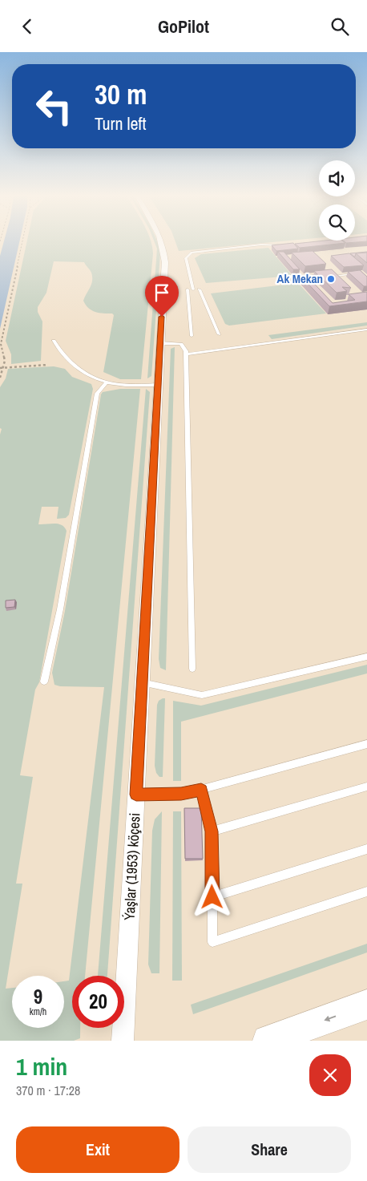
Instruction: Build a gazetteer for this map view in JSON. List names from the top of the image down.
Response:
{
  "streets": {
    "street": ["Ýaşlar (1953) köçesi"]
  },
  "places": ["Ak Mekan"],
  "page": {
    "header": "GoPilot",
    "turn": ["30 m", "Turn left"],
    "speed": "9 km/h",
    "limit": "20",
    "heading": ["1 min", "370 m · 17:28"],
    "buttons": ["Exit", "Share"]
  }
}
